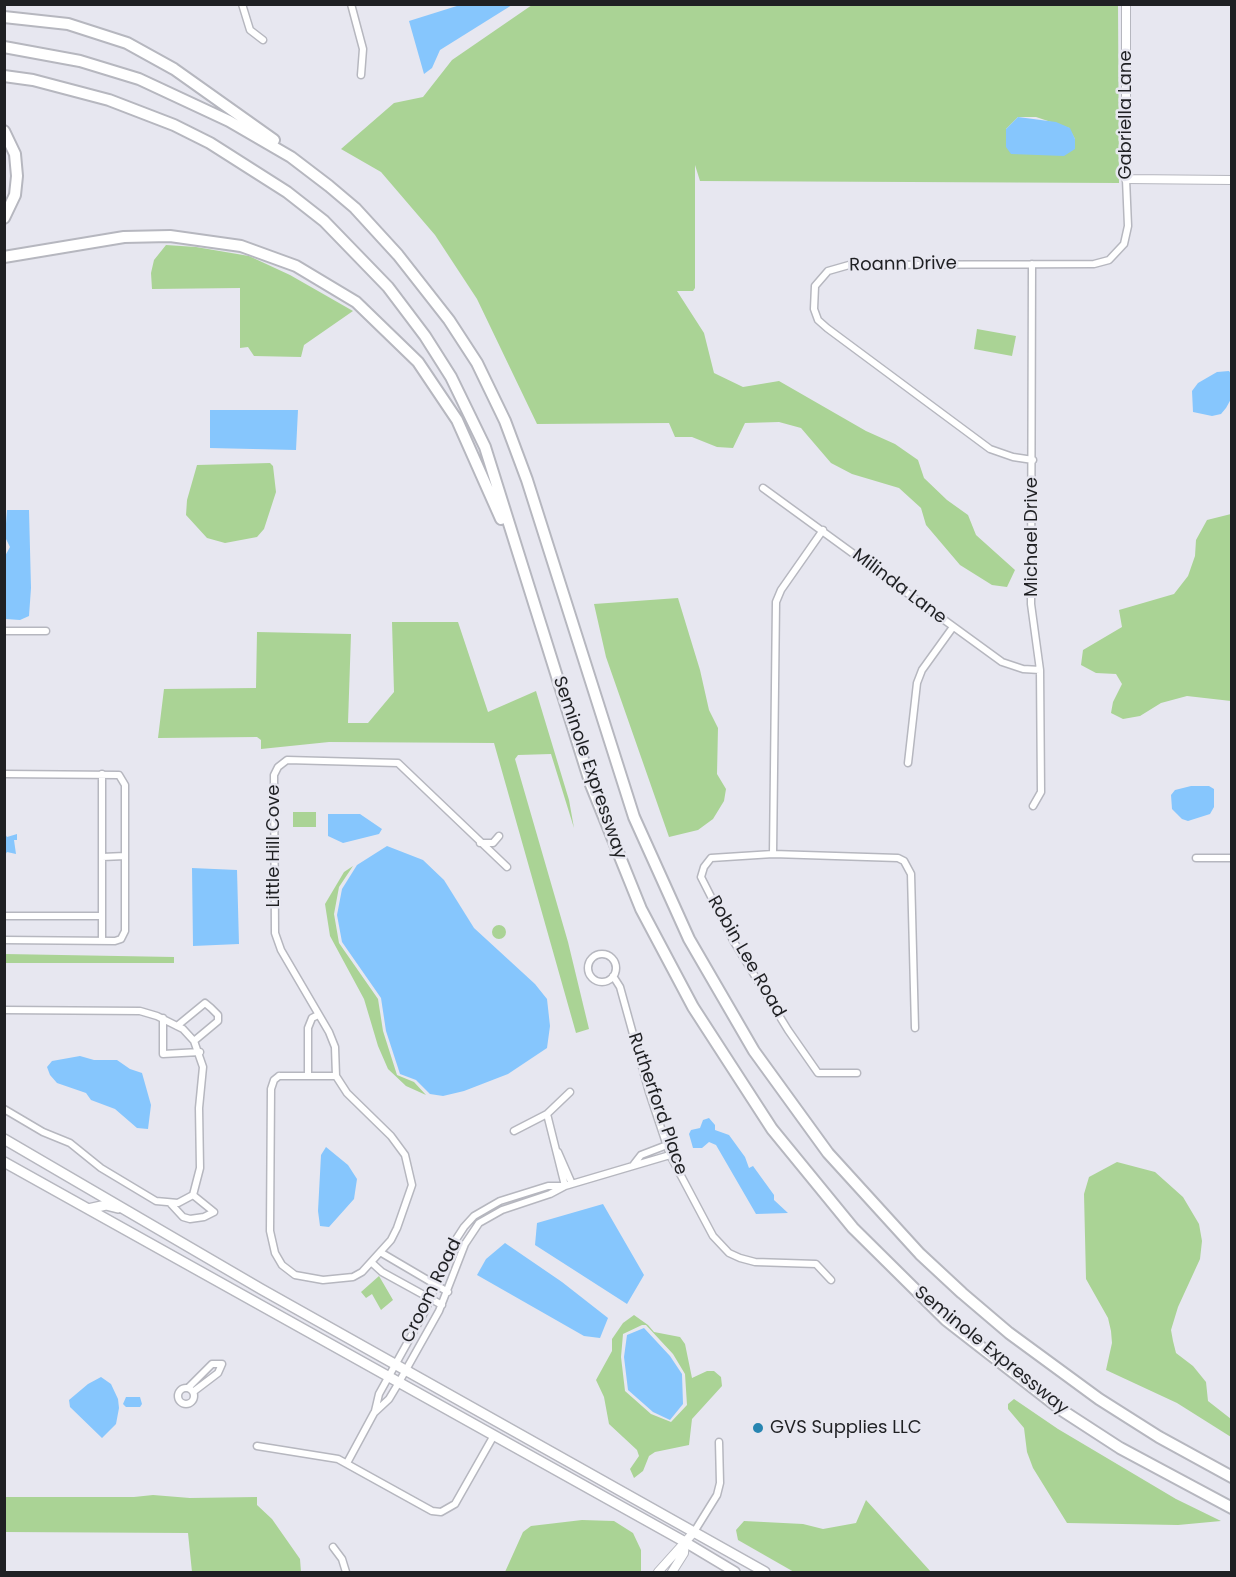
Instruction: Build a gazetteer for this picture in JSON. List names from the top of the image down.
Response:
{
  "streets": {
    "highway": ["Seminole Expressway"],
    "street": [
      "Gabriella Lane",
      "Roann Drive",
      "Michael Drive",
      "Milinda Lane",
      "Little Hill Cove",
      "Robin Lee Road",
      "Rutherford Place",
      "Croom Road"
    ]
  },
  "crossings": [
    ["Gabriella Lane", "Roann Drive"],
    ["Roann Drive", "Michael Drive"],
    ["Michael Drive", "Milinda Lane"]
  ],
  "places": ["GVS Supplies LLC"]
}
